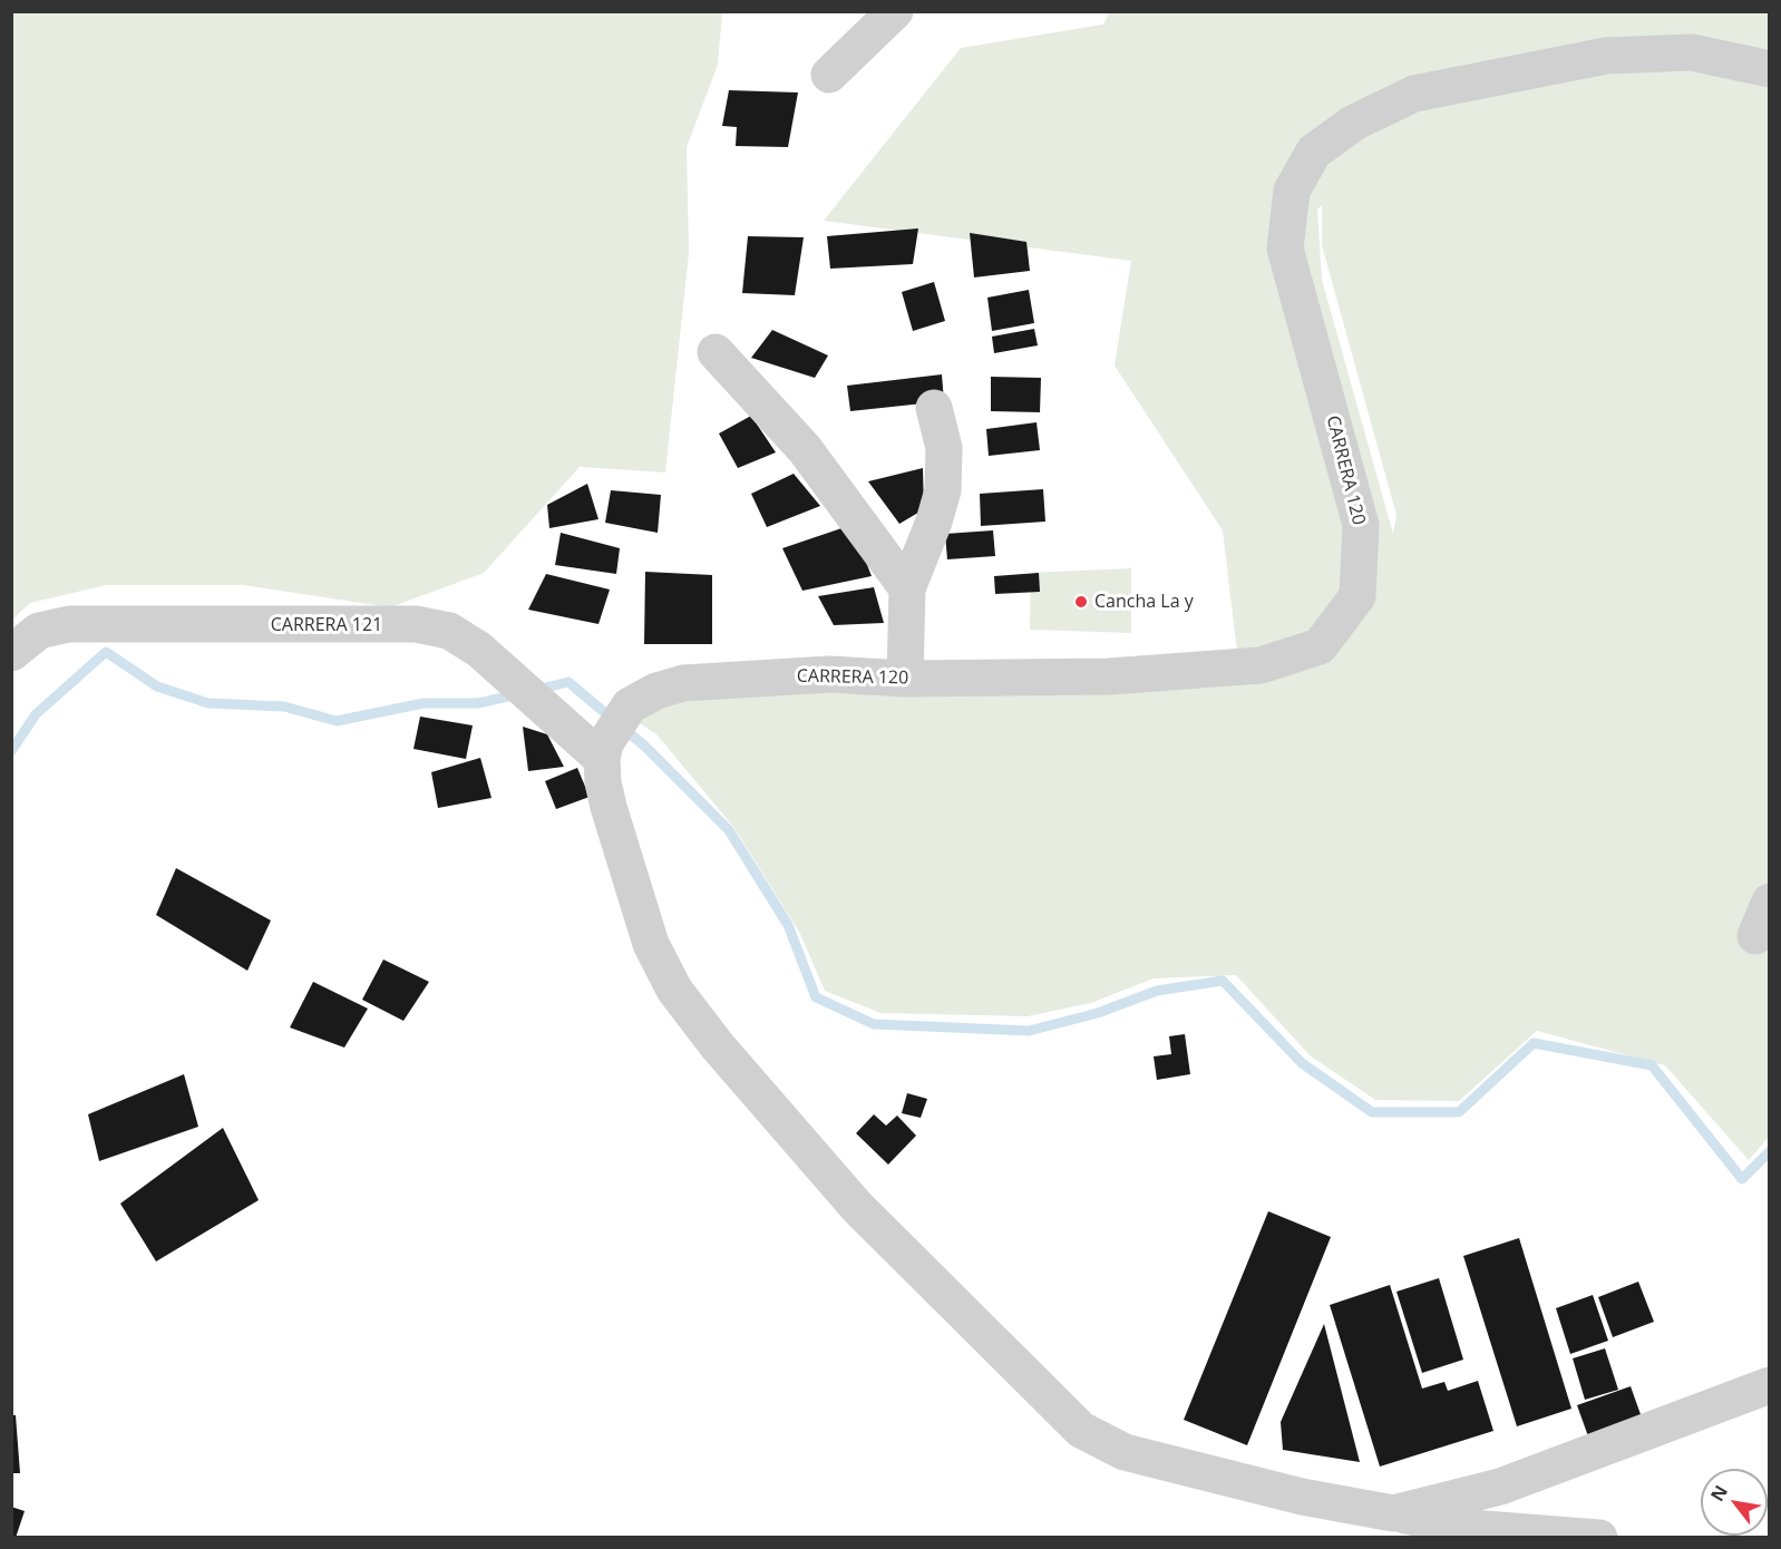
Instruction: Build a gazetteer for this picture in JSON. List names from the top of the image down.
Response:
{
  "streets": {
    "street": ["CARRERA 120", "CARRERA 121"]
  },
  "crossings": [
    ["CARRERA 120", "CARRERA 121"]
  ],
  "places": ["Cancha La y"],
  "north": "top left"
}
